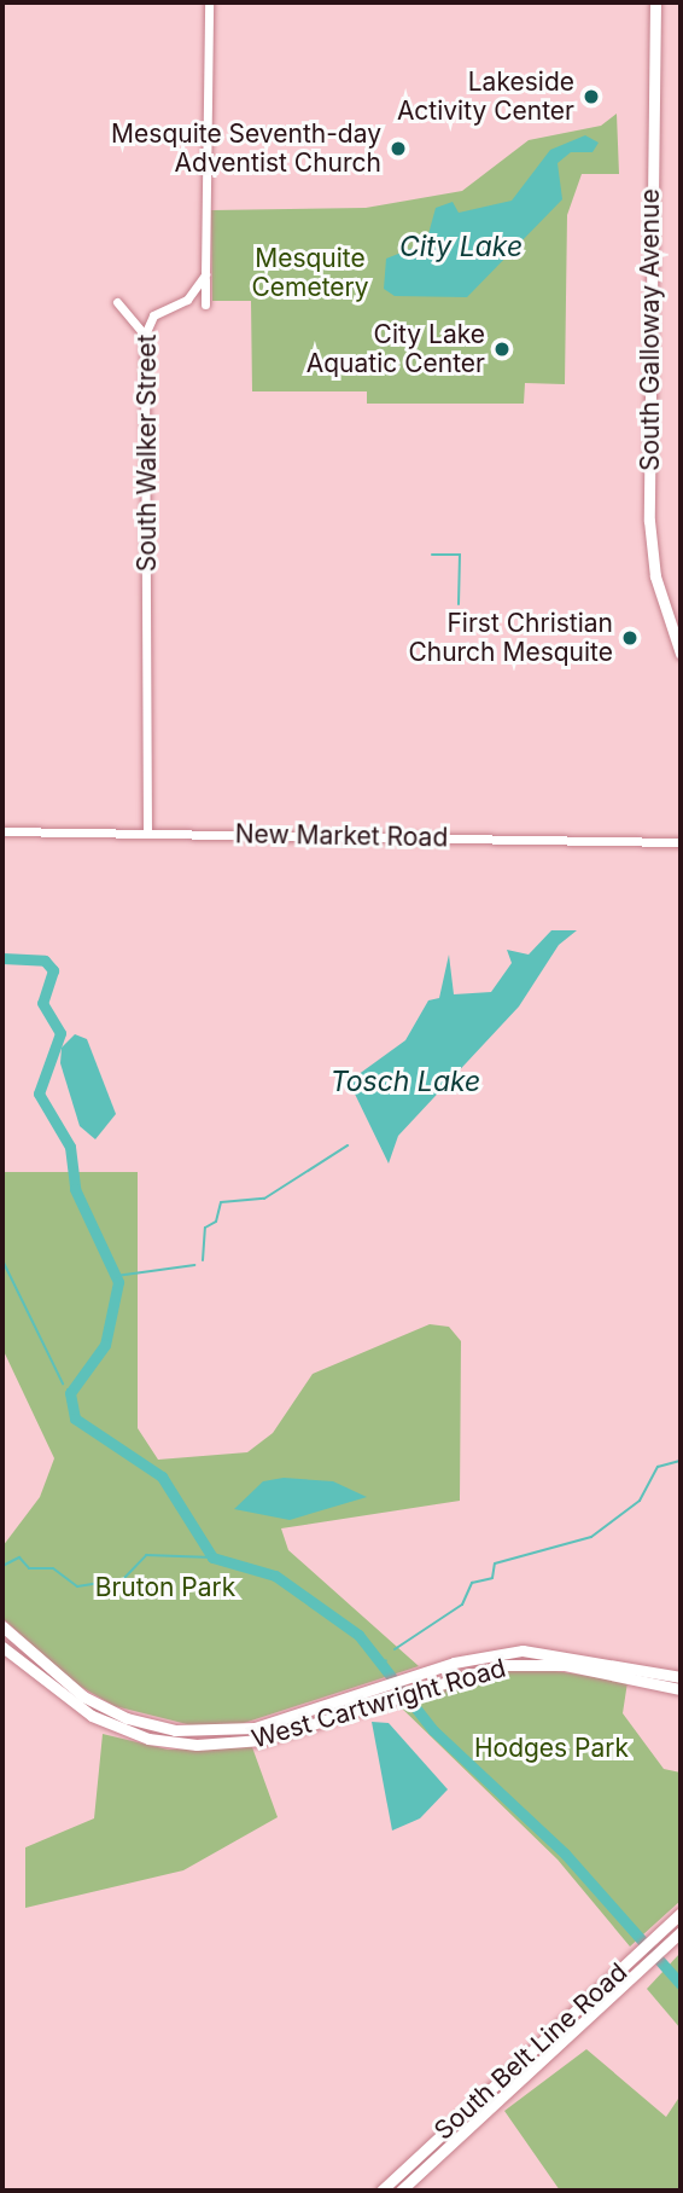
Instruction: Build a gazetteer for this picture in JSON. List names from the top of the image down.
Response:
{
  "streets": {
    "main road": ["South Galloway Avenue", "West Cartwright Road", "South Belt Line Road"],
    "street": ["South Walker Street", "New Market Road"]
  },
  "crossings": [
    ["South Walker Street", "New Market Road"]
  ],
  "water": ["City Lake", "Tosch Lake"],
  "parks": ["Mesquite Cemetery", "Bruton Park", "Hodges Park"],
  "places": [
    "Lakeside Activity Center",
    "Mesquite Seventh-day Adventist Church",
    "City Lake Aquatic Center",
    "First Christian Church Mesquite"
  ]
}
